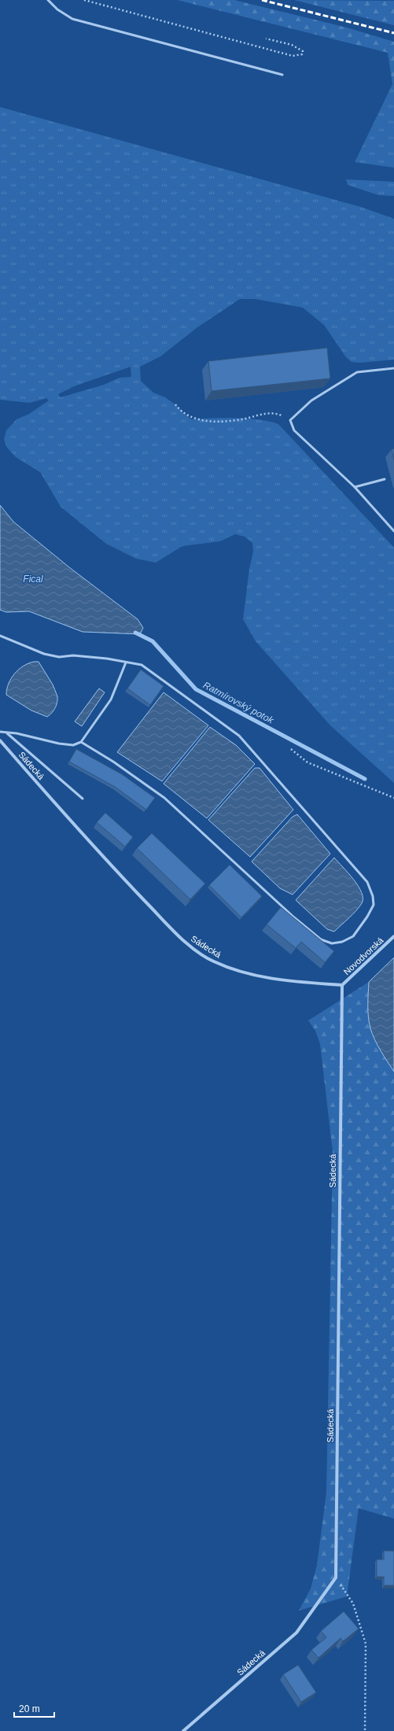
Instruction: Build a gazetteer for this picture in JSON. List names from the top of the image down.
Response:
{
  "streets": {
    "street": ["Sádecká", "Novodvorská"]
  },
  "crossings": [
    ["Sádecká", "Novodvorská"]
  ],
  "water": ["Fical", "Ratmírovský potok"],
  "scale_bar": "20 m"
}
